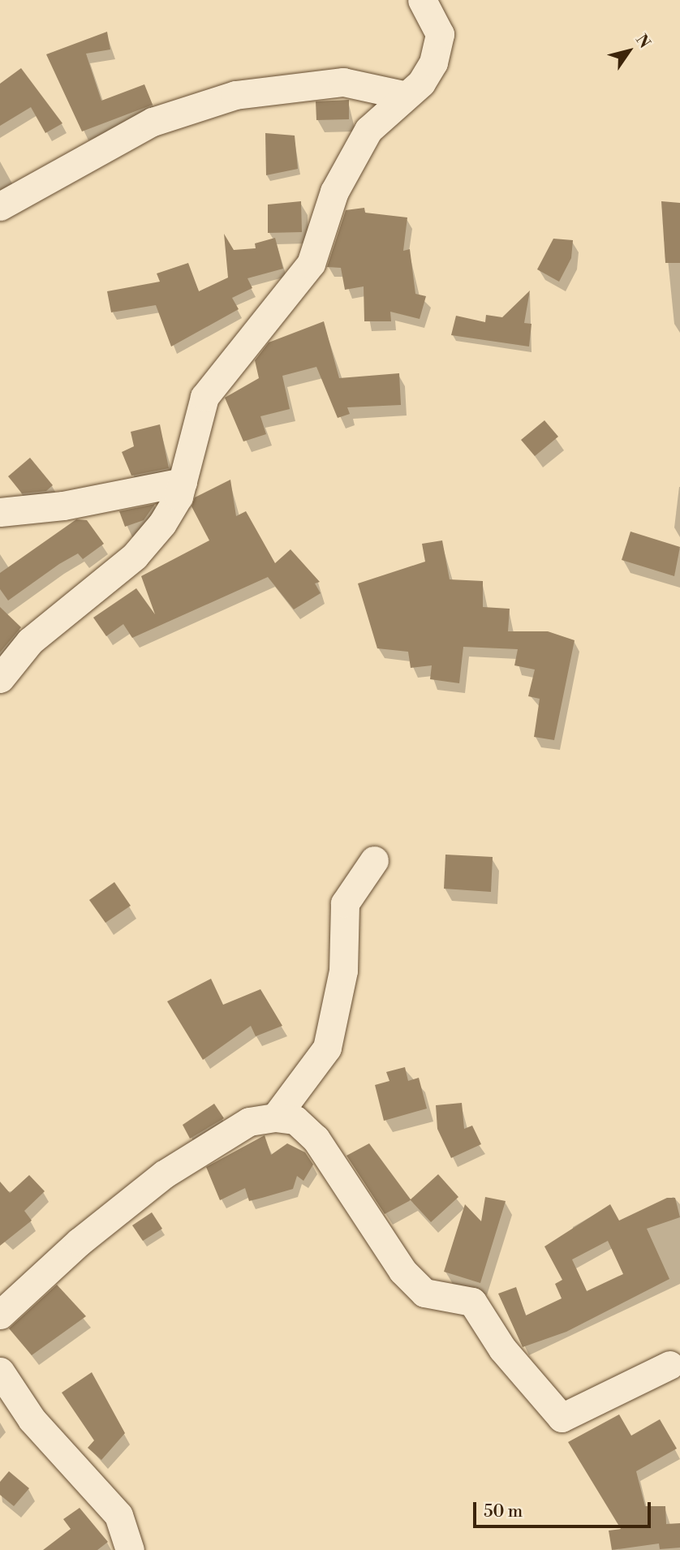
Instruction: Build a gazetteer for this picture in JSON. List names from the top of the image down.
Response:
{
  "scale_bar": "50 m",
  "north": "top right"
}
